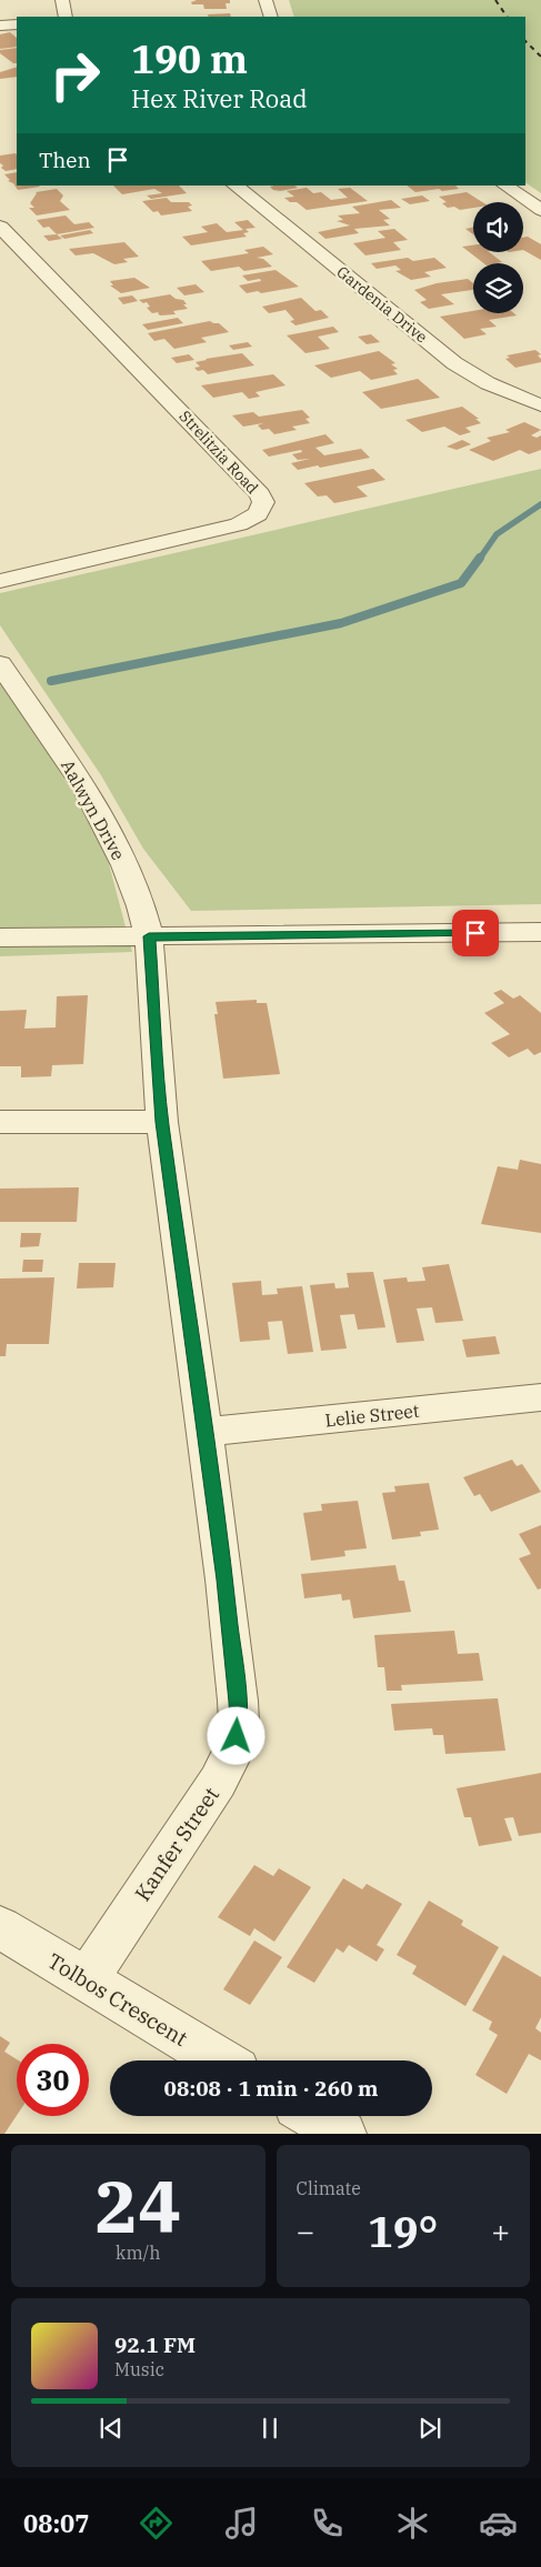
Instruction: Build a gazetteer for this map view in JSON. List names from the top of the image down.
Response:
{
  "streets": {
    "street": [
      "Gardenia Drive",
      "Strelitzia Road",
      "Aalwyn Drive",
      "Lelie Street",
      "Kanfer Street",
      "Tolbos Crescent"
    ]
  },
  "crossings": [
    ["Aalwyn Drive", "Kanfer Street"],
    ["Lelie Street", "Kanfer Street"],
    ["Kanfer Street", "Tolbos Crescent"]
  ],
  "page": {
    "turn": ["190 m", "Hex River Road"],
    "then": "Then",
    "limit": "30",
    "trip": "08:08 · 1 min · 260 m",
    "tile": [
      ["24", "km/h"],
      "Climate"
    ],
    "heat": ["−", "19°", "+"],
    "song": ["92.1 FM", "Music"],
    "tabs": "08:07"
  }
}
